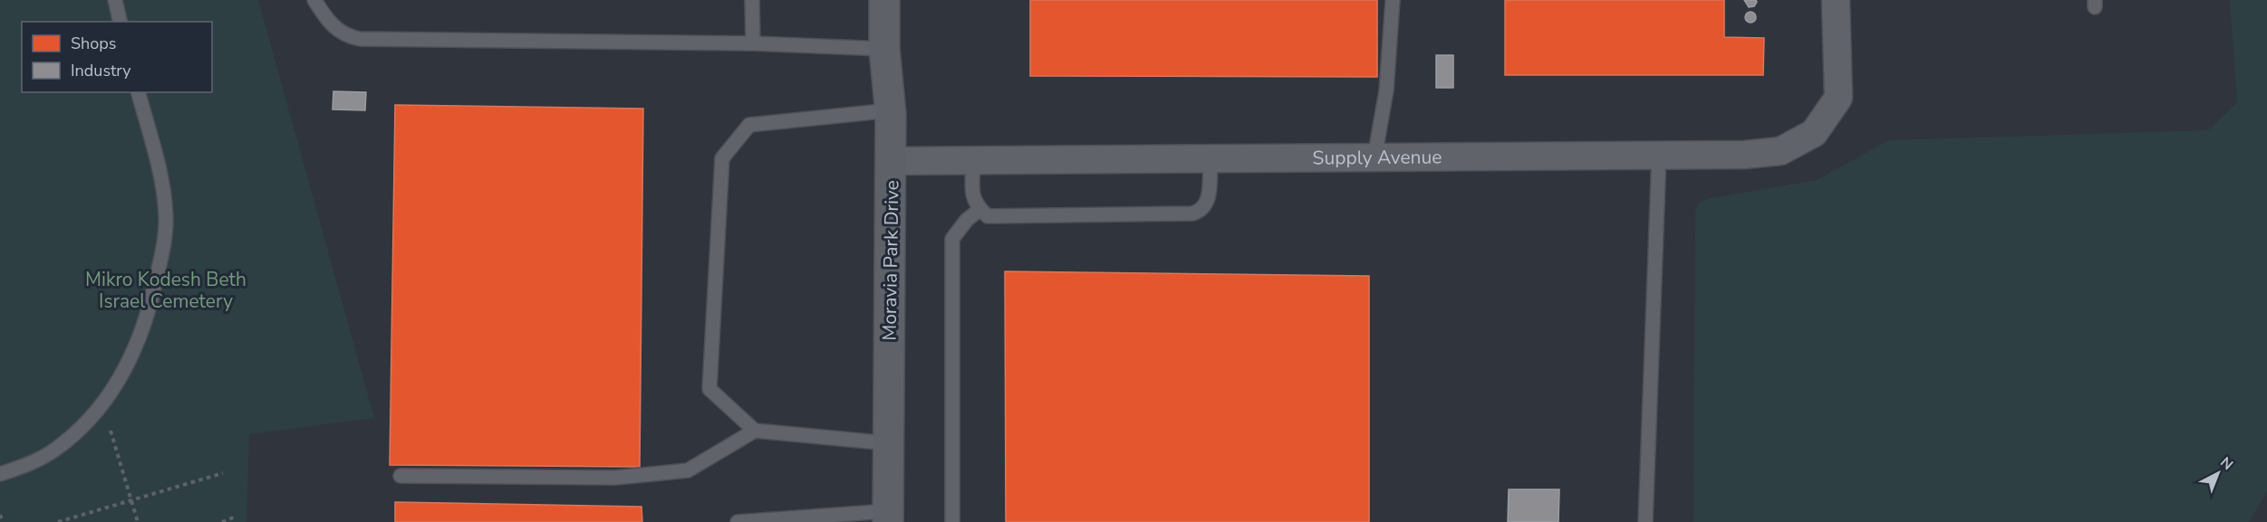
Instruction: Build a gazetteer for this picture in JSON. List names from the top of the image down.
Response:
{
  "streets": {
    "main road": ["Moravia Park Drive"],
    "street": ["Supply Avenue"]
  },
  "crossings": [
    ["Supply Avenue", "Moravia Park Drive"]
  ],
  "parks": ["Mikro Kodesh Beth Israel Cemetery"],
  "legend": ["Shops", "Industry"],
  "north": "top right"
}
